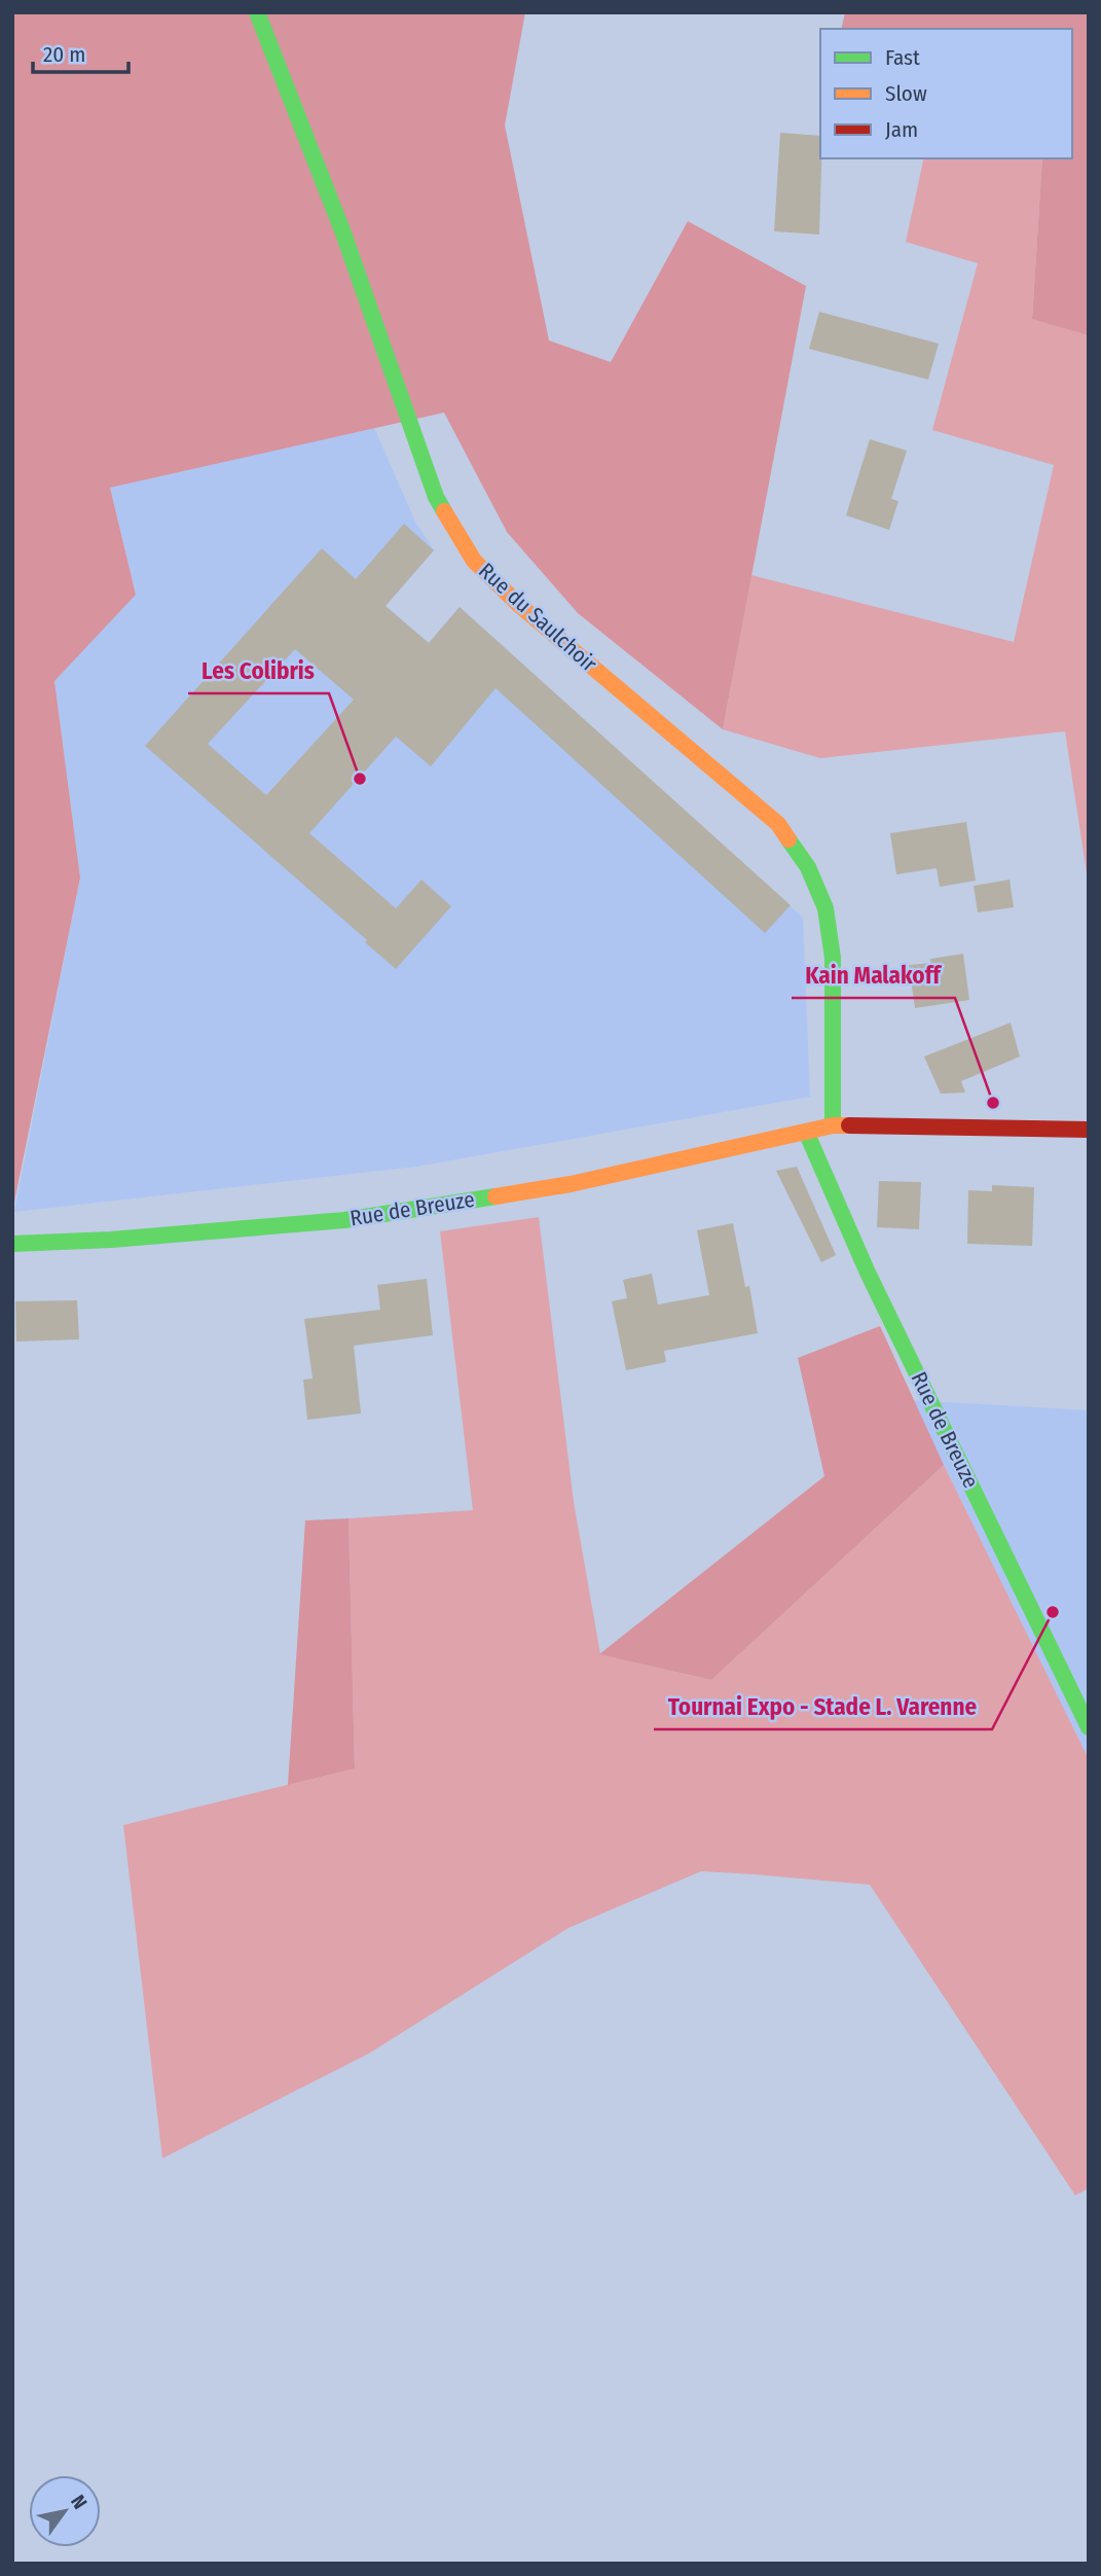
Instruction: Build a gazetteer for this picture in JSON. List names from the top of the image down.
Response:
{
  "streets": {
    "street": ["Rue du Saulchoir", "Rue de Breuze"]
  },
  "crossings": [
    ["Rue du Saulchoir", "Rue de Breuze"]
  ],
  "places": ["Les Colibris", "Kain Malakoff", "Tournai Expo - Stade L. Varenne"],
  "legend": ["Fast", "Slow", "Jam"],
  "scale_bar": "20 m",
  "north": "top right"
}
